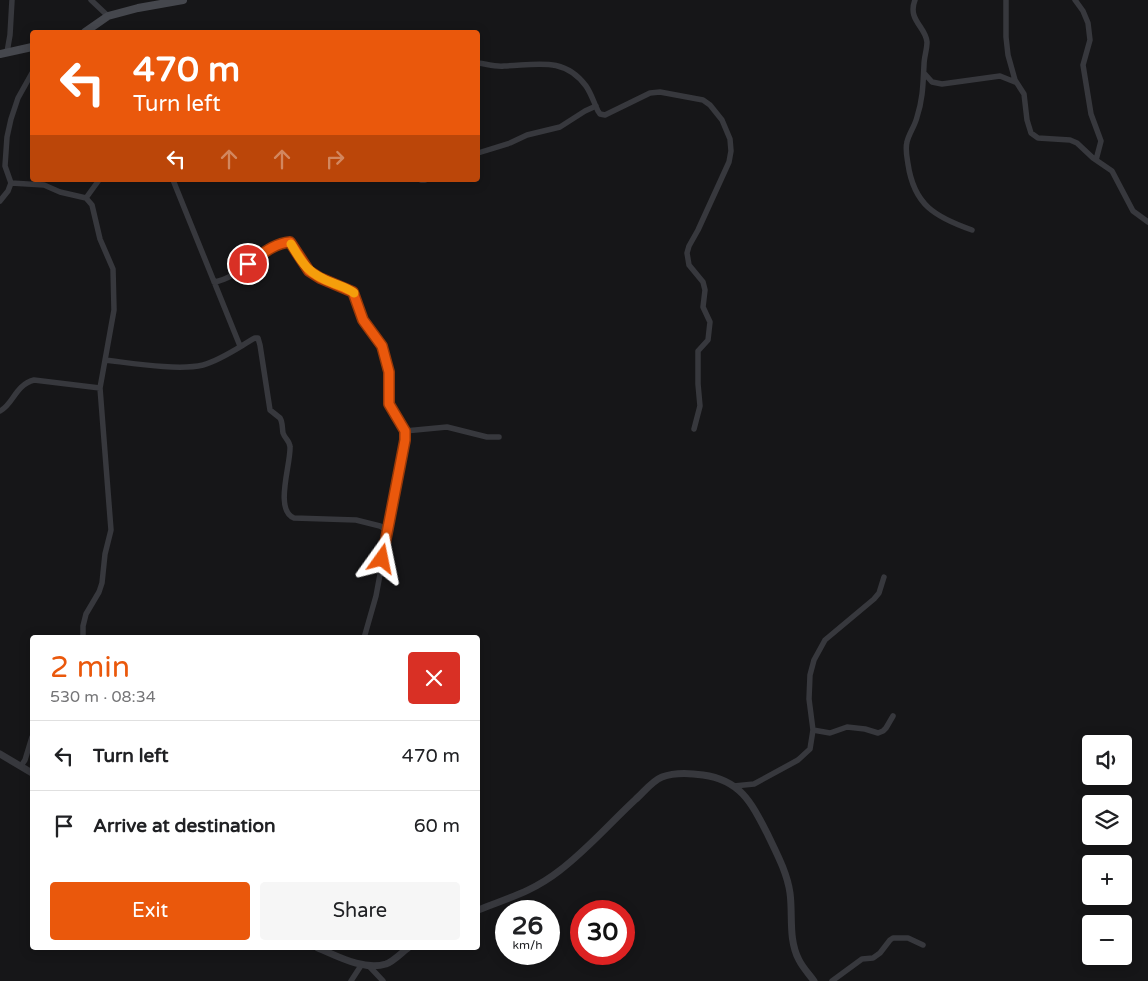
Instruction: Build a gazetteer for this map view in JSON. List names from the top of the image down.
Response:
{
  "page": {
    "turn": ["470 m", "Turn left"],
    "heading": ["2 min", "530 m · 08:34"],
    "list": [
      {
        "name": "Turn left",
        "value": "470 m"
      },
      {
        "name": "Arrive at destination",
        "value": "60 m"
      }
    ],
    "map_buttons": ["+", "−"],
    "buttons": ["Exit", "Share"],
    "speed": "26 km/h",
    "limit": "30"
  }
}
